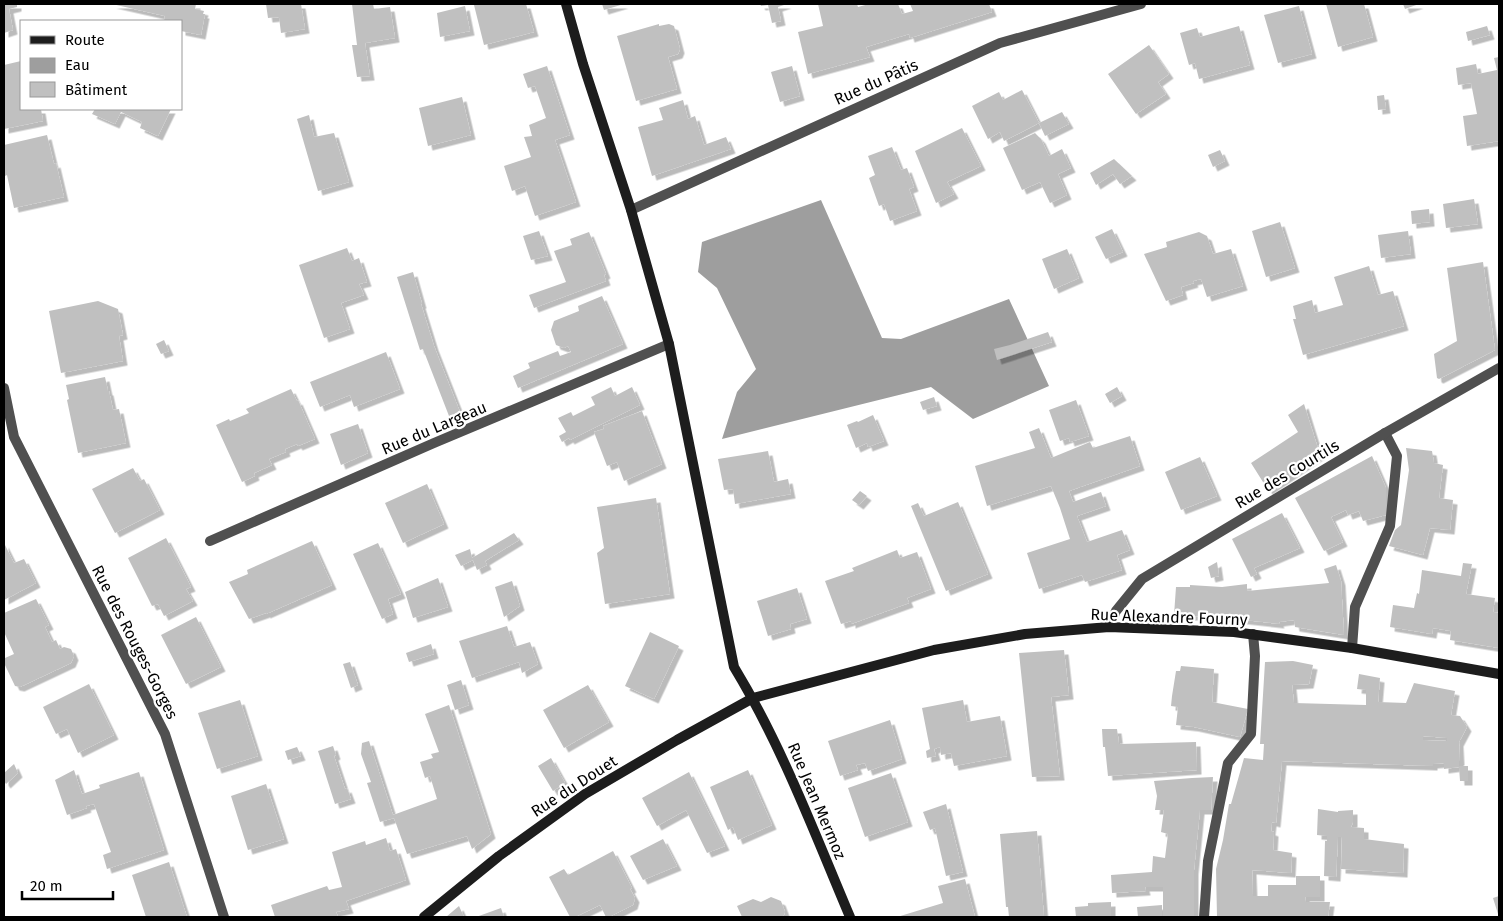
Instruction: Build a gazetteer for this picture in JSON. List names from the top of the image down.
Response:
{
  "streets": {
    "street": [
      "Rue du Pâtis",
      "Rue du Largeau",
      "Rue des Courtils",
      "Rue Alexandre Fourny",
      "Rue des Rouges-Gorges",
      "Rue du Douet",
      "Rue Jean Mermoz"
    ]
  },
  "crossings": [
    ["Rue des Courtils", "Rue Alexandre Fourny"],
    ["Rue Alexandre Fourny", "Rue du Douet"],
    ["Rue Alexandre Fourny", "Rue Jean Mermoz"],
    ["Rue du Douet", "Rue Jean Mermoz"]
  ],
  "legend": ["Route", "Eau", "Bâtiment"],
  "scale_bar": "20 m"
}
